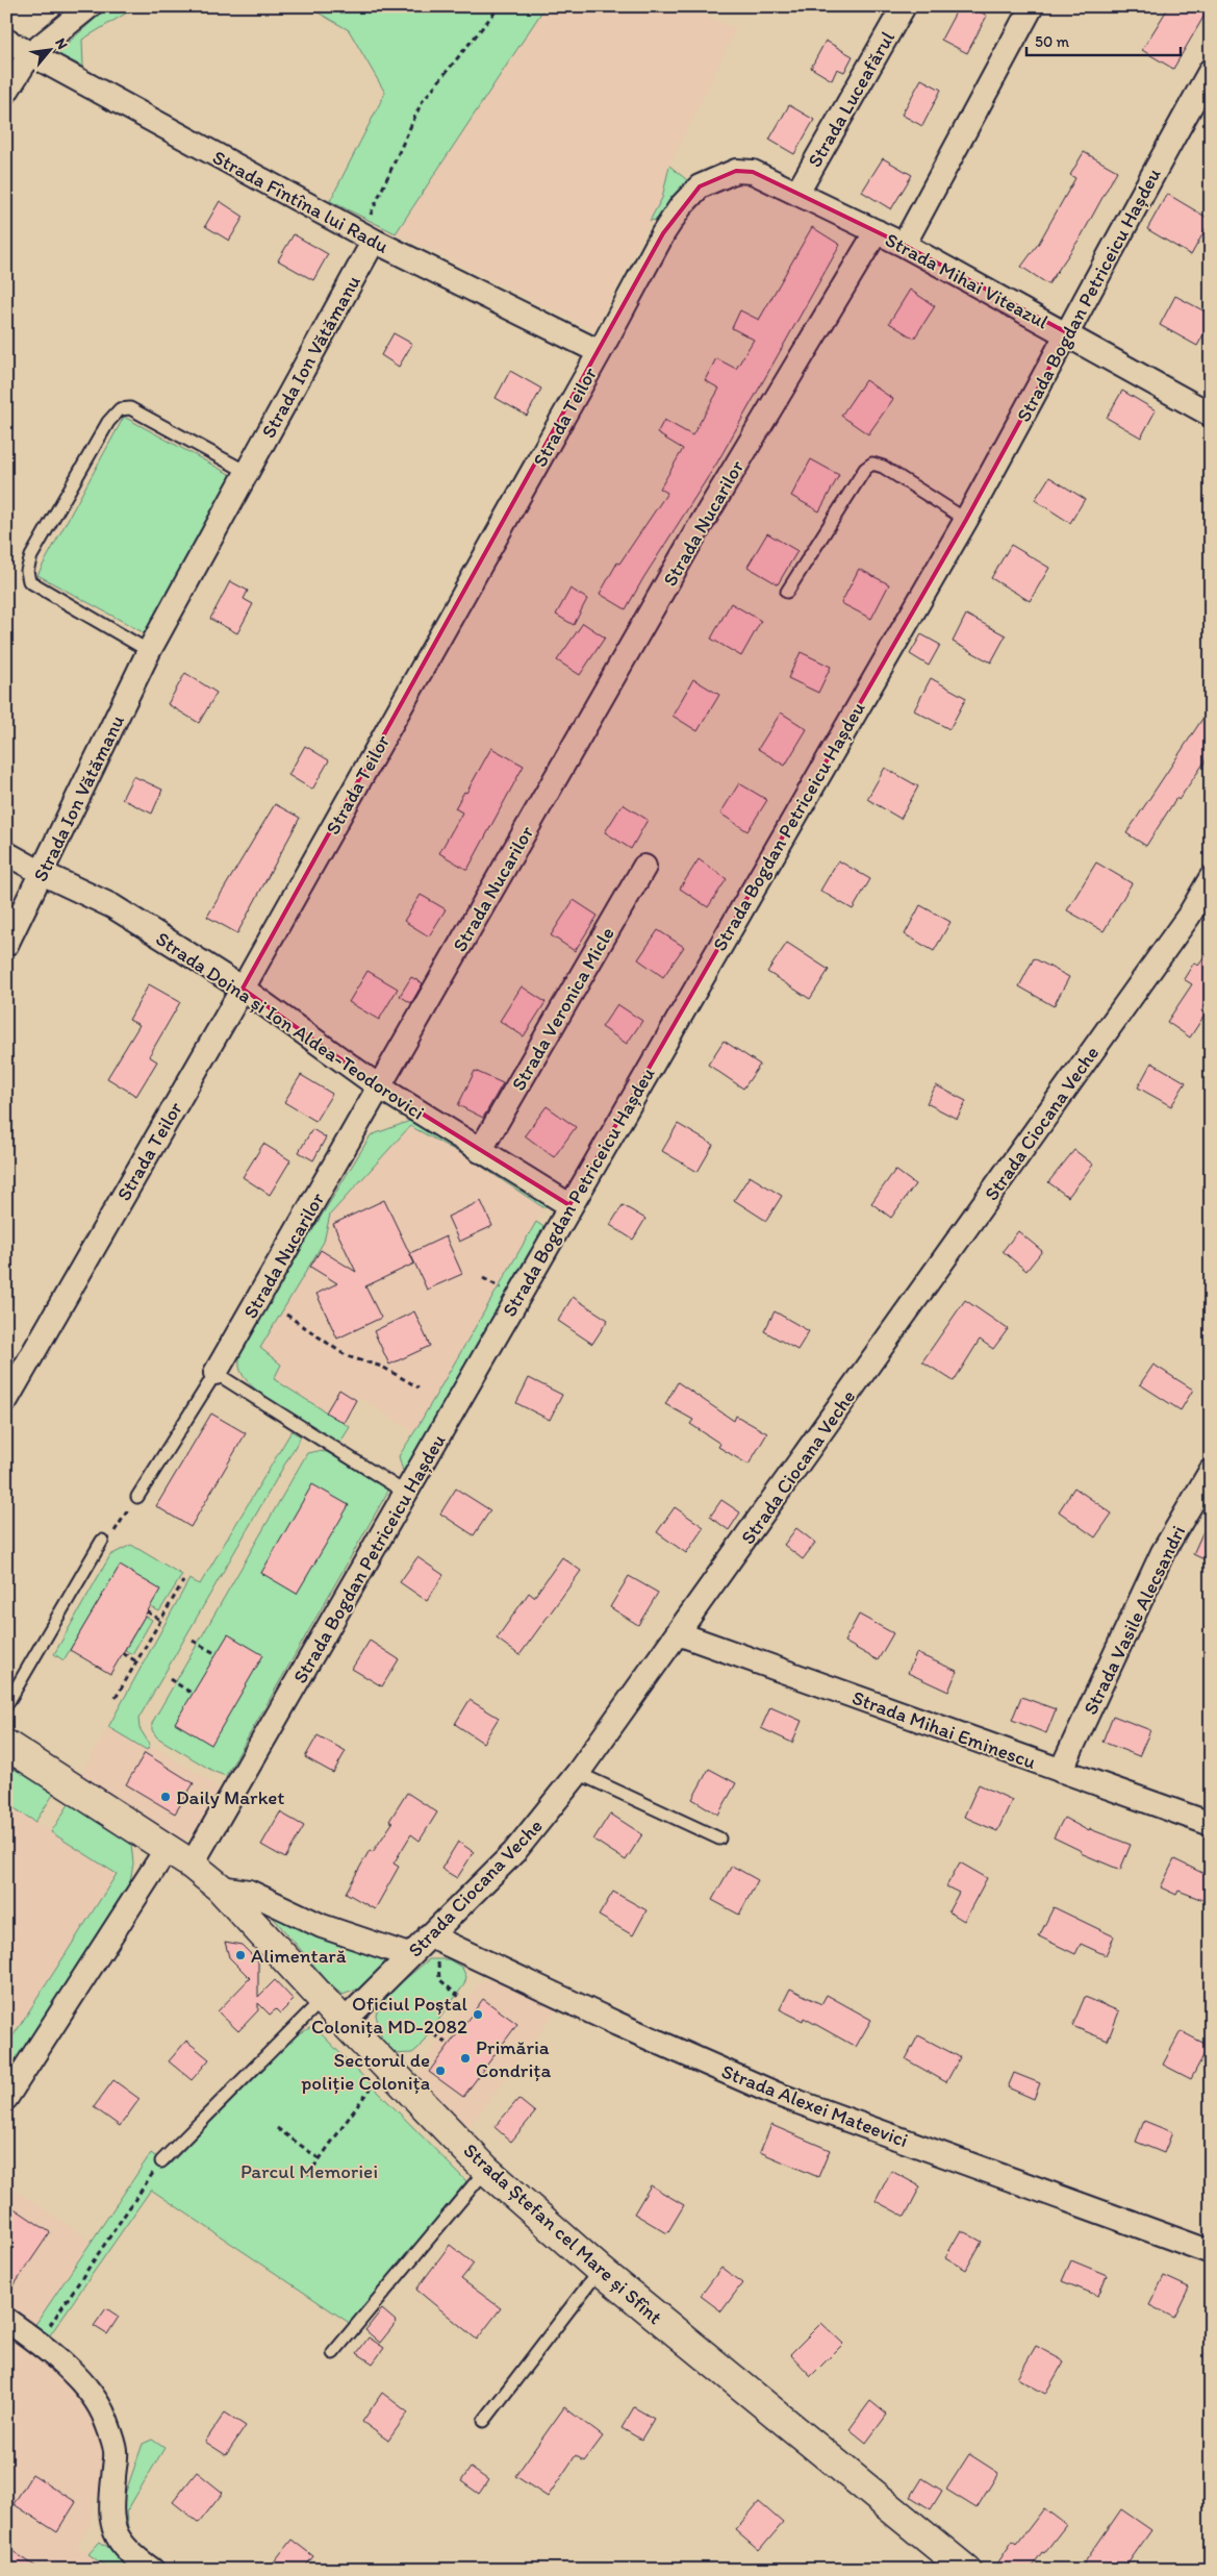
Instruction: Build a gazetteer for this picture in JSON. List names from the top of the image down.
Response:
{
  "streets": {
    "street": [
      "Strada Luceafărul",
      "Strada Fîntîna lui Radu",
      "Strada Mihai Viteazul",
      "Strada Bogdan Petriceicu Hașdeu",
      "Strada Ion Vătămanu",
      "Strada Teilor",
      "Strada Nucarilor",
      "Strada Veronica Micle",
      "Strada Doina și Ion Aldea-Teodorovici",
      "Strada Ciocana Veche",
      "Strada Vasile Alecsandri",
      "Strada Mihai Eminescu",
      "Strada Alexei Mateevici",
      "Strada Ștefan cel Mare și Sfînt"
    ]
  },
  "crossings": [
    ["Strada Luceafărul", "Strada Mihai Viteazul"],
    ["Strada Fîntîna lui Radu", "Strada Ion Vătămanu"],
    ["Strada Fîntîna lui Radu", "Strada Teilor"],
    ["Strada Mihai Viteazul", "Strada Bogdan Petriceicu Hașdeu"],
    ["Strada Mihai Viteazul", "Strada Teilor"],
    ["Strada Mihai Viteazul", "Strada Nucarilor"],
    ["Strada Bogdan Petriceicu Hașdeu", "Strada Doina și Ion Aldea-Teodorovici"],
    ["Strada Bogdan Petriceicu Hașdeu", "Strada Ștefan cel Mare și Sfînt"],
    ["Strada Ion Vătămanu", "Strada Doina și Ion Aldea-Teodorovici"],
    ["Strada Teilor", "Strada Doina și Ion Aldea-Teodorovici"],
    ["Strada Nucarilor", "Strada Doina și Ion Aldea-Teodorovici"],
    ["Strada Veronica Micle", "Strada Doina și Ion Aldea-Teodorovici"],
    ["Strada Ciocana Veche", "Strada Mihai Eminescu"],
    ["Strada Ciocana Veche", "Strada Alexei Mateevici"],
    ["Strada Ciocana Veche", "Strada Ștefan cel Mare și Sfînt"],
    ["Strada Vasile Alecsandri", "Strada Mihai Eminescu"]
  ],
  "parks": ["Parcul Memoriei"],
  "places": [
    "Daily Market",
    "Alimentară",
    "Oficiul Poștal Colonița MD-2082",
    "Primăria Condrița",
    "Sectorul de poliție Colonița"
  ],
  "scale_bar": "50 m",
  "north": "top right"
}
